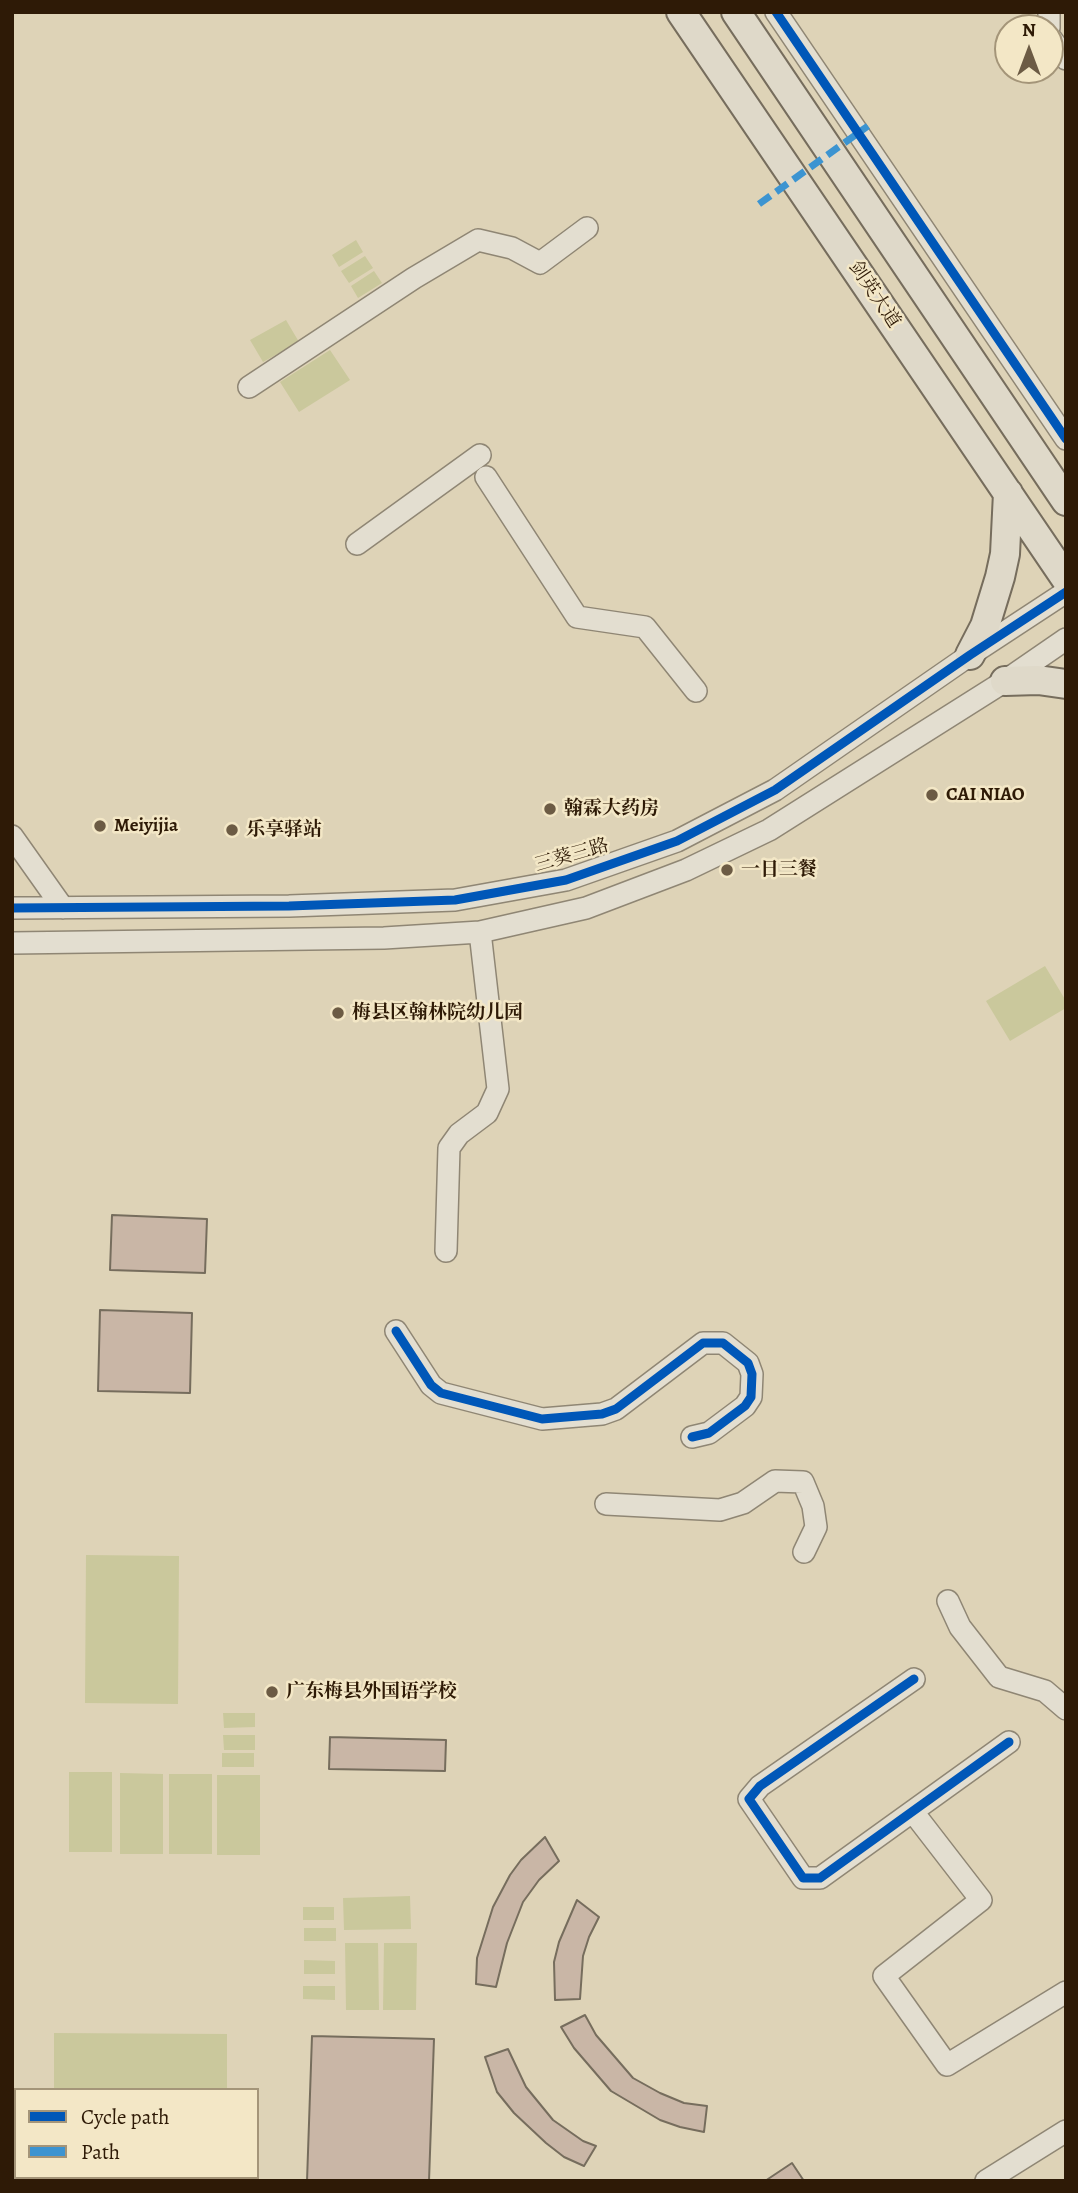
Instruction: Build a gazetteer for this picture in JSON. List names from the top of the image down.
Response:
{
  "streets": {
    "main road": ["剑英大道"],
    "street": ["三葵三路"]
  },
  "places": [
    "CAI NIAO",
    "翰霖大药房",
    "Meiyijia",
    "乐享驿站",
    "一日三餐",
    "梅县区翰林院幼儿园",
    "广东梅县外国语学校"
  ],
  "legend": ["Cycle path", "Path"],
  "north": "top"
}
